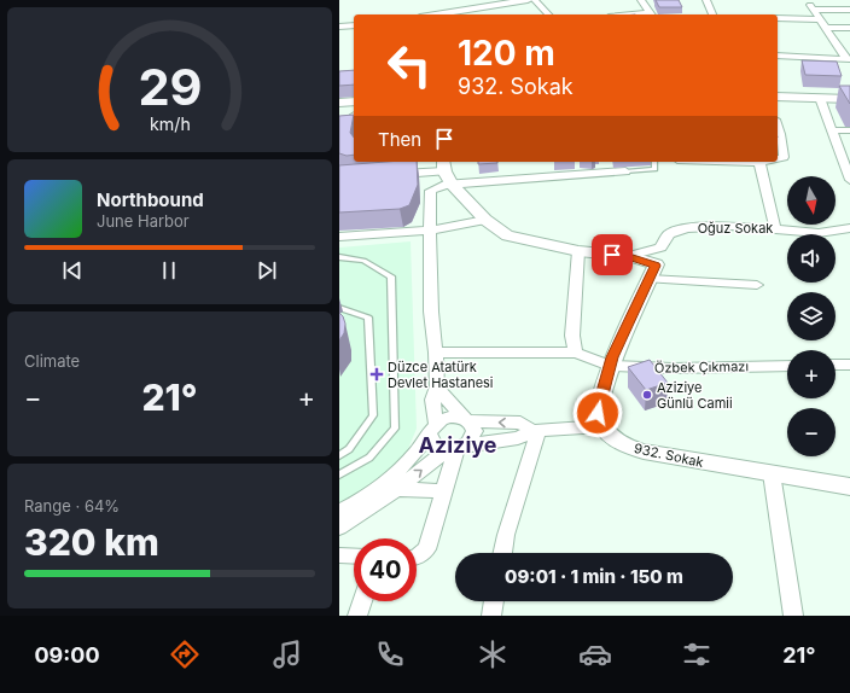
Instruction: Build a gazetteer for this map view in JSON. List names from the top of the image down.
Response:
{
  "streets": {
    "street": ["Oğuz Sokak", "Özbek Çıkmazı", "932. Sokak"]
  },
  "districts": ["Aziziye"],
  "places": {
    "health": ["Düzce Atatürk Devlet Hastanesi"],
    "other": ["Aziziye Günlü Camii"]
  },
  "north": "bottom",
  "page": {
    "turn": ["120 m", "932. Sokak"],
    "then": "Then",
    "map_buttons": ["+", "−"],
    "song": ["Northbound", "June Harbor"],
    "tile": [
      "Climate",
      ["Range · 64%", "320 km"]
    ],
    "heat": ["−", "21°", "+"],
    "limit": "40",
    "trip": "09:01 · 1 min · 150 m",
    "tabs": ["09:00", "21°"],
    "gauge": ["29", "km/h"]
  }
}
